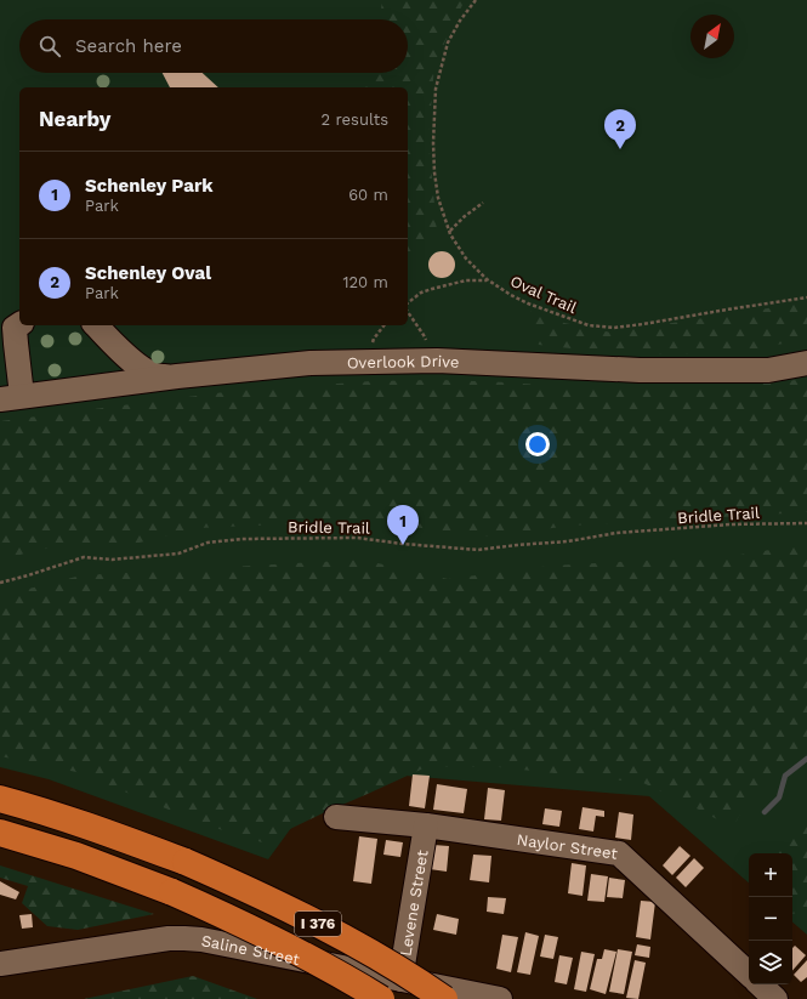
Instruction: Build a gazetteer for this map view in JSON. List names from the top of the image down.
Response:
{
  "streets": {
    "highway": ["I 376"],
    "street": [
      "Overlook Drive",
      "Naylor Street",
      "Levene Street",
      "Saline Street"
    ],
    "path": ["Oval Trail", "Bridle Trail"]
  },
  "crossings": [
    ["Naylor Street", "Levene Street"],
    ["Levene Street", "Saline Street"]
  ],
  "north": "top right",
  "page": {
    "search": "Search here",
    "heading": ["Nearby", "2 results"],
    "pins": ["2", "1"],
    "list": [
      {
        "mark": "1",
        "name": "Schenley Park",
        "note": "Park",
        "value": "60 m"
      },
      {
        "mark": "2",
        "name": "Schenley Oval",
        "note": "Park",
        "value": "120 m"
      }
    ],
    "map_buttons": ["+", "−"]
  }
}
